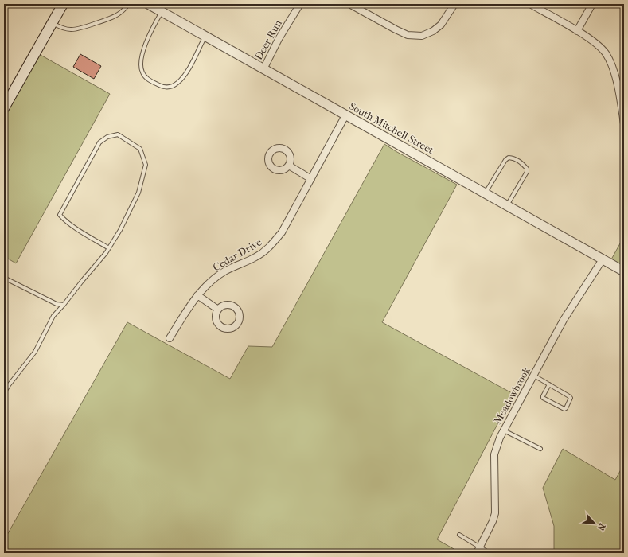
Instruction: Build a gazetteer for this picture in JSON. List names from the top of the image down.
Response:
{
  "streets": {
    "street": [
      "Deer Run",
      "South Mitchell Street",
      "Cedar Drive",
      "Meadowbrook"
    ]
  },
  "crossings": [
    ["Deer Run", "South Mitchell Street"],
    ["South Mitchell Street", "Cedar Drive"],
    ["South Mitchell Street", "Meadowbrook"]
  ],
  "north": "bottom right"
}
